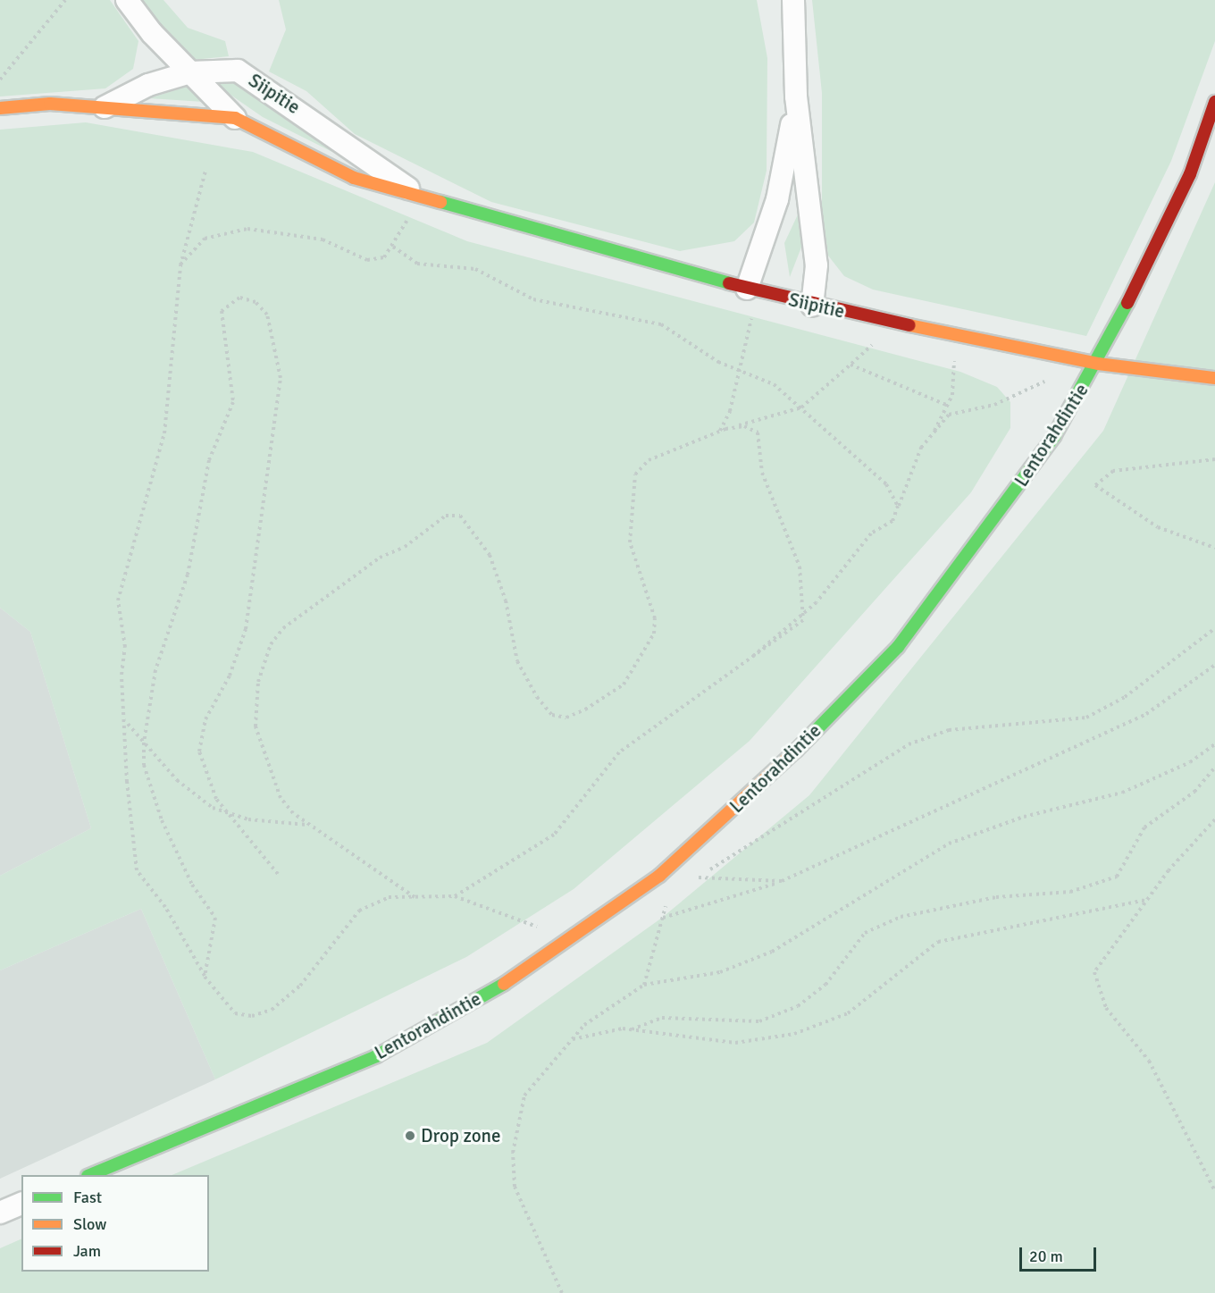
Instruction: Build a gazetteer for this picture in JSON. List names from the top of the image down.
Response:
{
  "streets": {
    "street": ["Siipitie", "Lentorahdintie"]
  },
  "crossings": [
    ["Siipitie", "Lentorahdintie"]
  ],
  "places": ["Drop zone"],
  "legend": ["Fast", "Slow", "Jam"],
  "scale_bar": "20 m"
}
